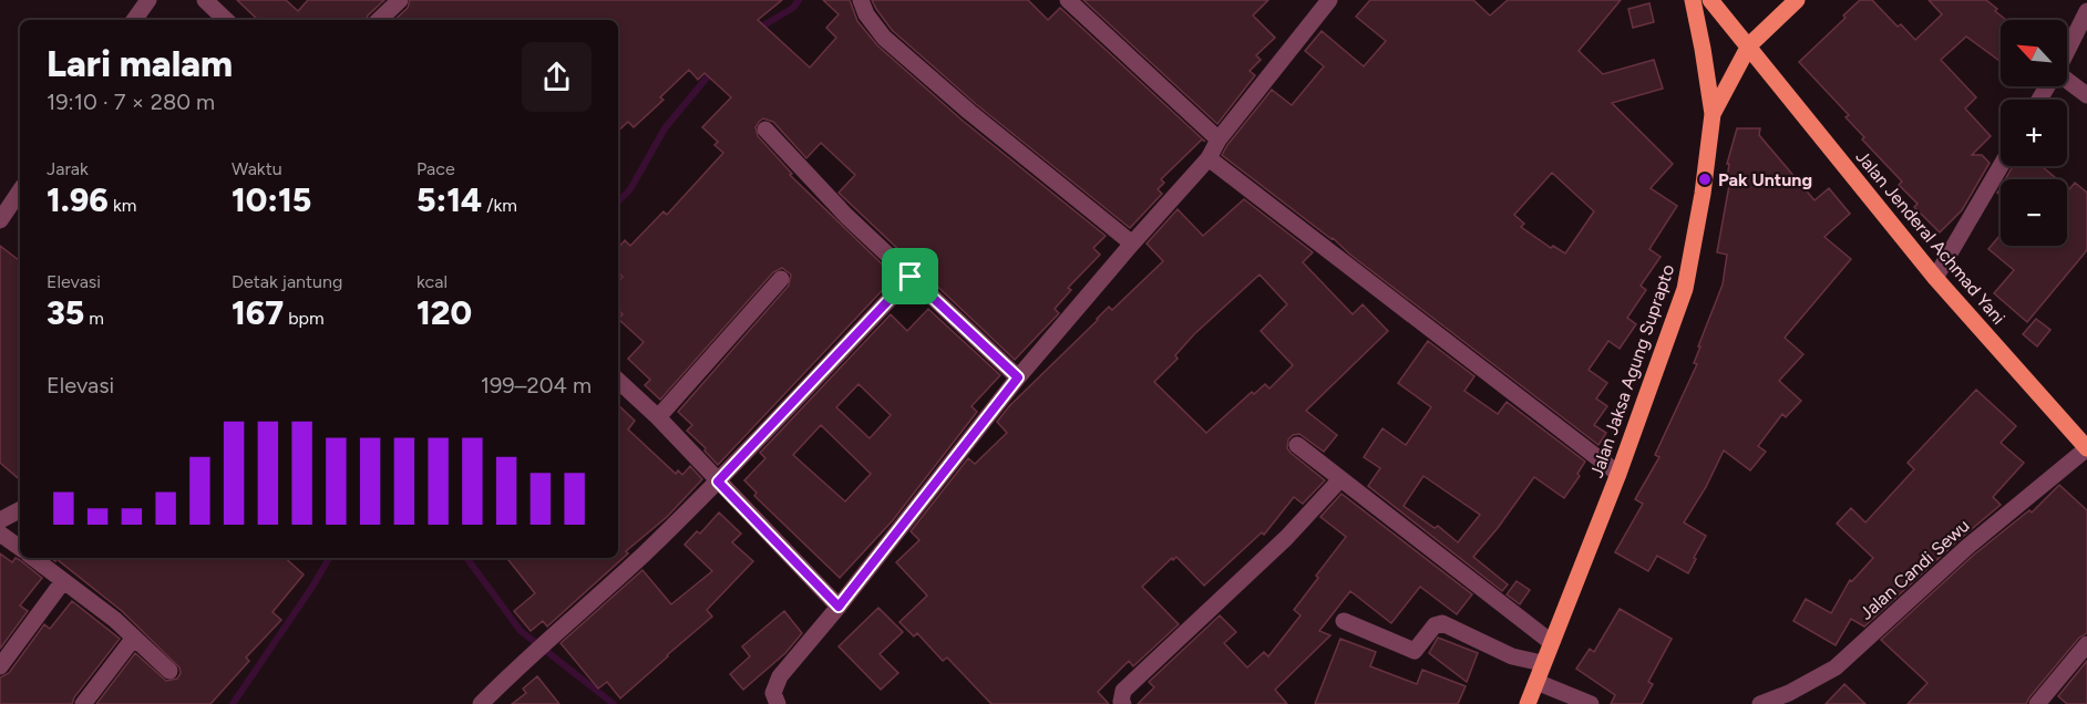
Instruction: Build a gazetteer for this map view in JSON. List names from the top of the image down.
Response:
{
  "streets": {
    "main road": ["Jalan Jenderal Achmad Yani", "Jalan Jaksa Agung Suprapto"],
    "street": ["Jalan Candi Sewu"]
  },
  "crossings": [
    ["Jalan Jenderal Achmad Yani", "Jalan Jaksa Agung Suprapto"],
    ["Jalan Jenderal Achmad Yani", "Jalan Candi Sewu"]
  ],
  "places": ["Pak Untung"],
  "north": "top left",
  "page": {
    "map_buttons": ["+", "−"],
    "heading": ["Lari malam", "19:10 · 7 × 280 m"],
    "stats": [
      ["Jarak", "1.96 km"],
      ["Waktu", "10:15"],
      ["Pace", "5:14 /km"],
      ["Elevasi", "35 m"],
      ["Detak jantung", "167 bpm"],
      ["kcal", "120"]
    ],
    "chart": ["Elevasi", "199–204 m"]
  }
}
